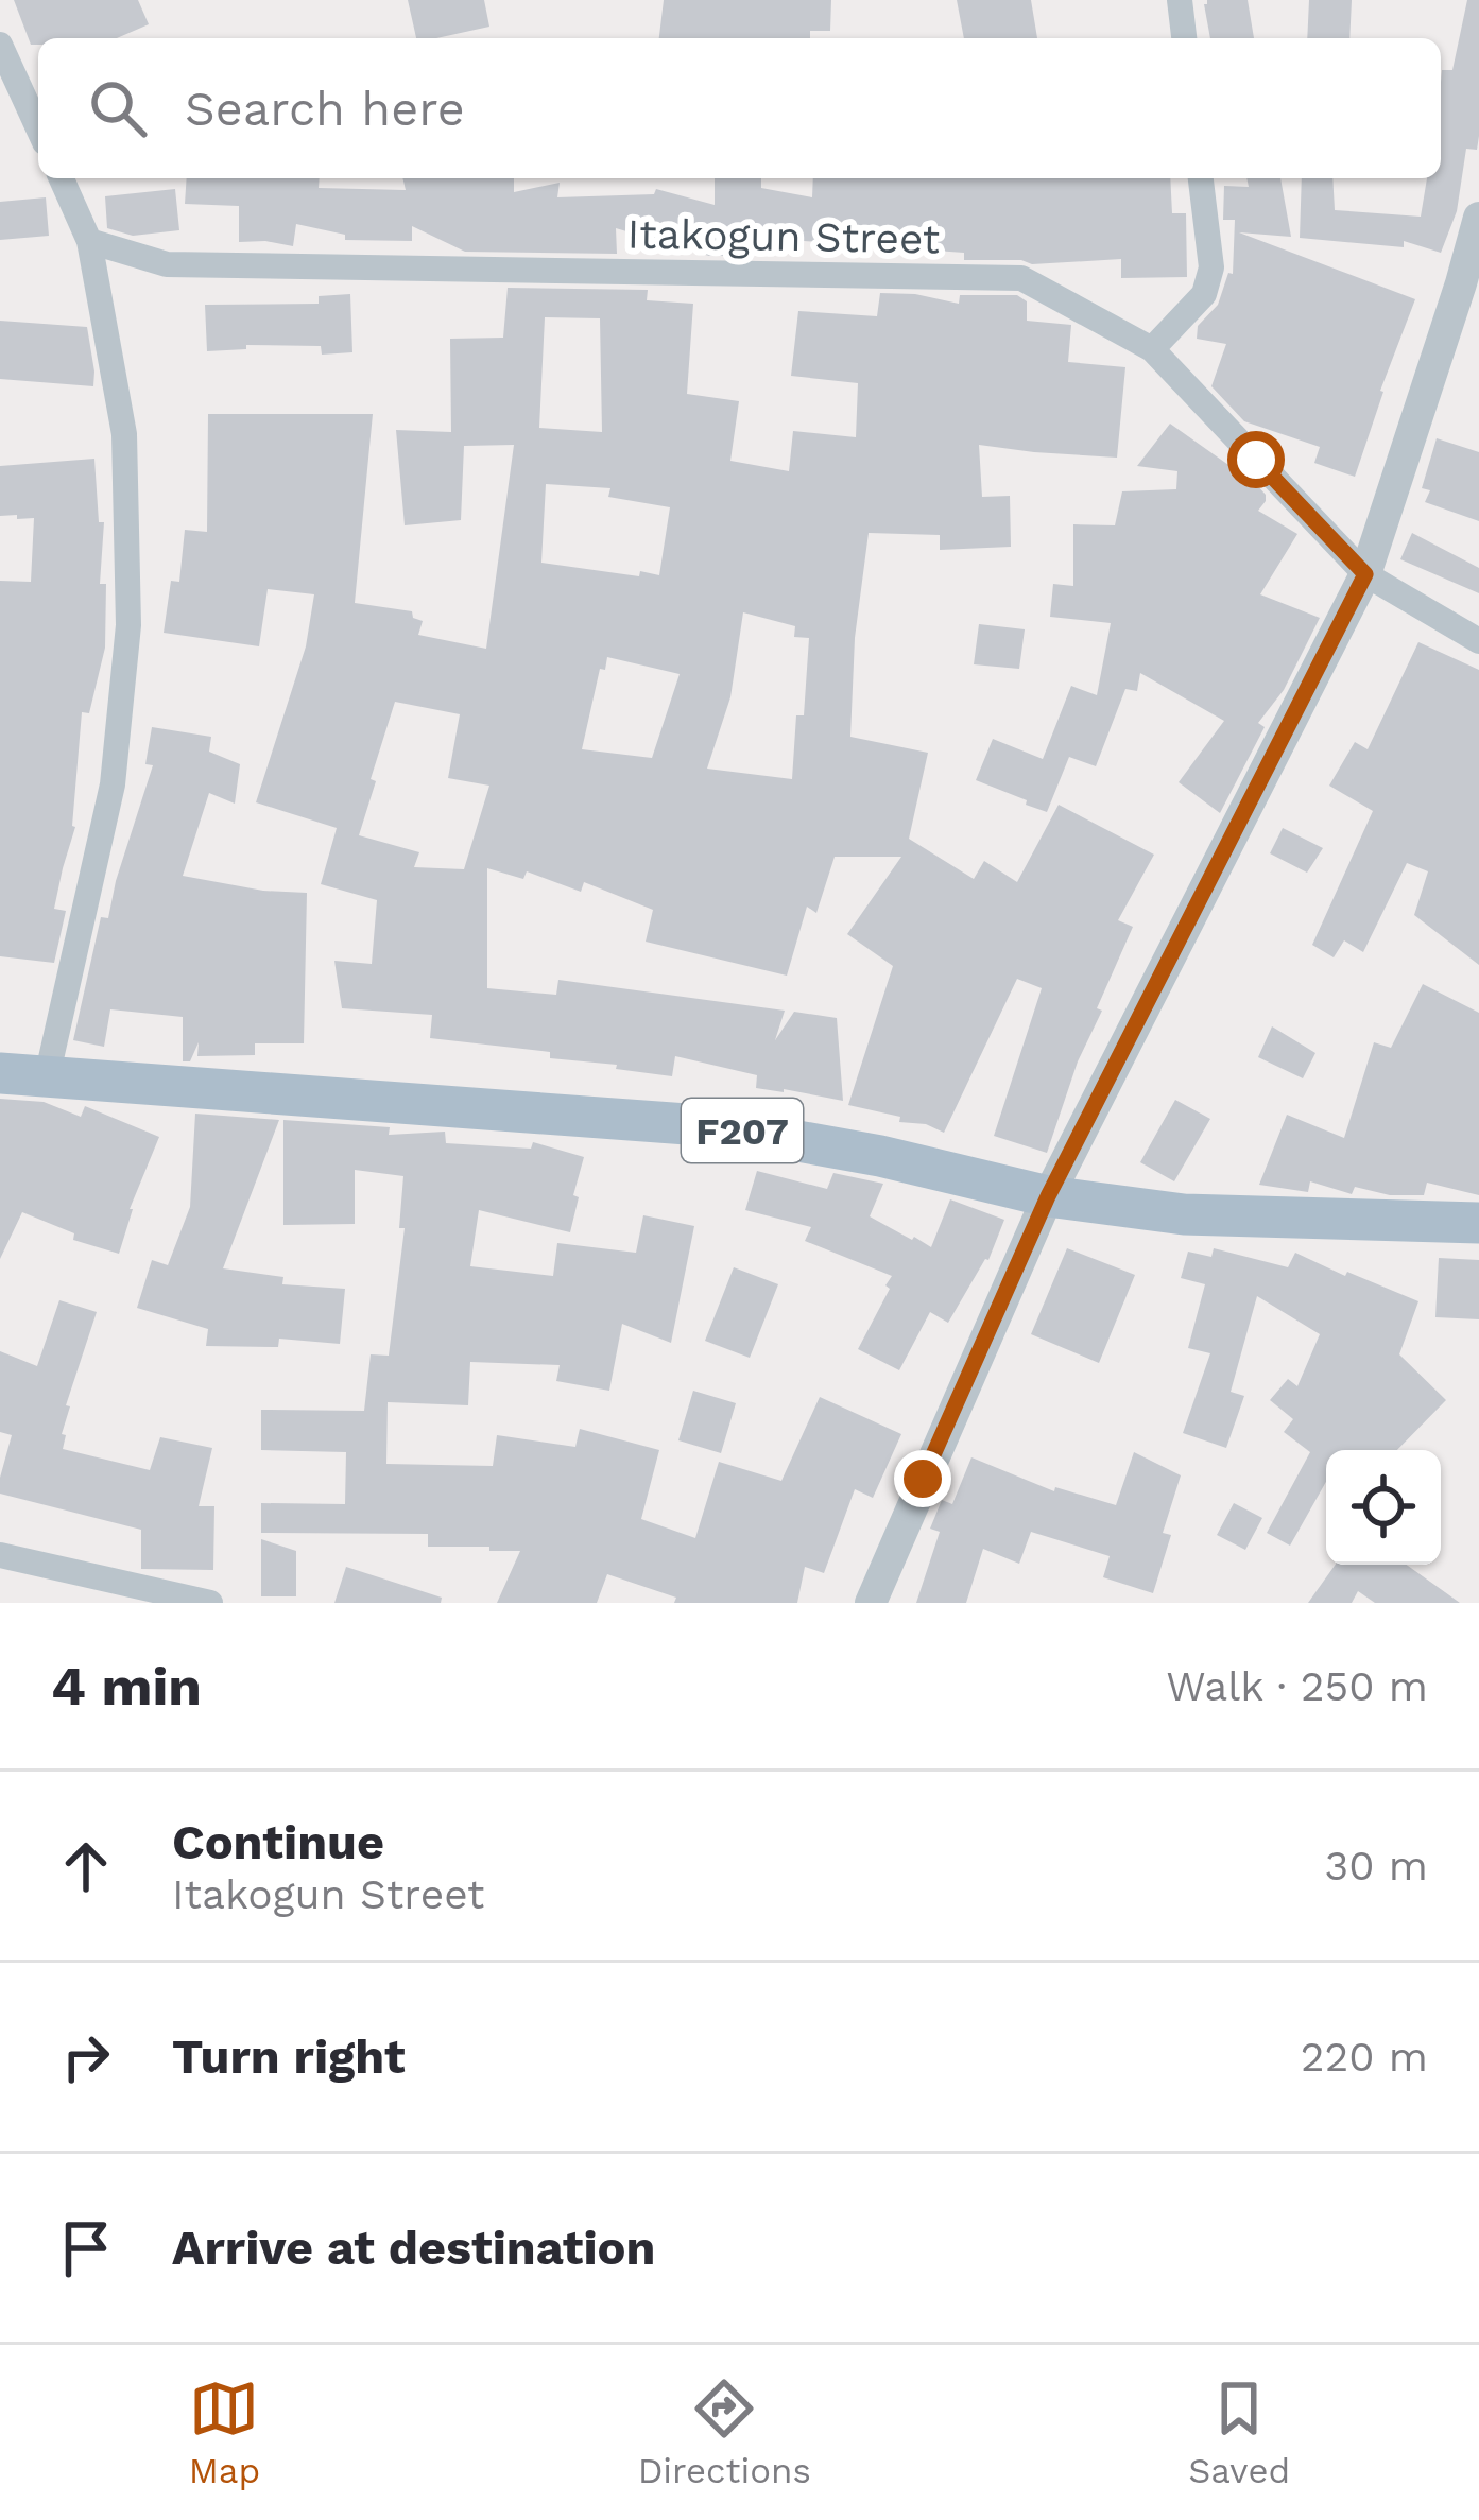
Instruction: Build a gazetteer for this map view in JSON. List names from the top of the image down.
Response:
{
  "streets": {
    "main road": ["F207"],
    "street": ["Itakogun Street"]
  },
  "page": {
    "search": "Search here",
    "heading": ["4 min", "Walk · 250 m"],
    "list": [
      ["Continue", "Itakogun Street", "30 m"],
      ["Turn right", "220 m"],
      "Arrive at destination"
    ],
    "nav": ["Map", "Directions", "Saved"]
  }
}
